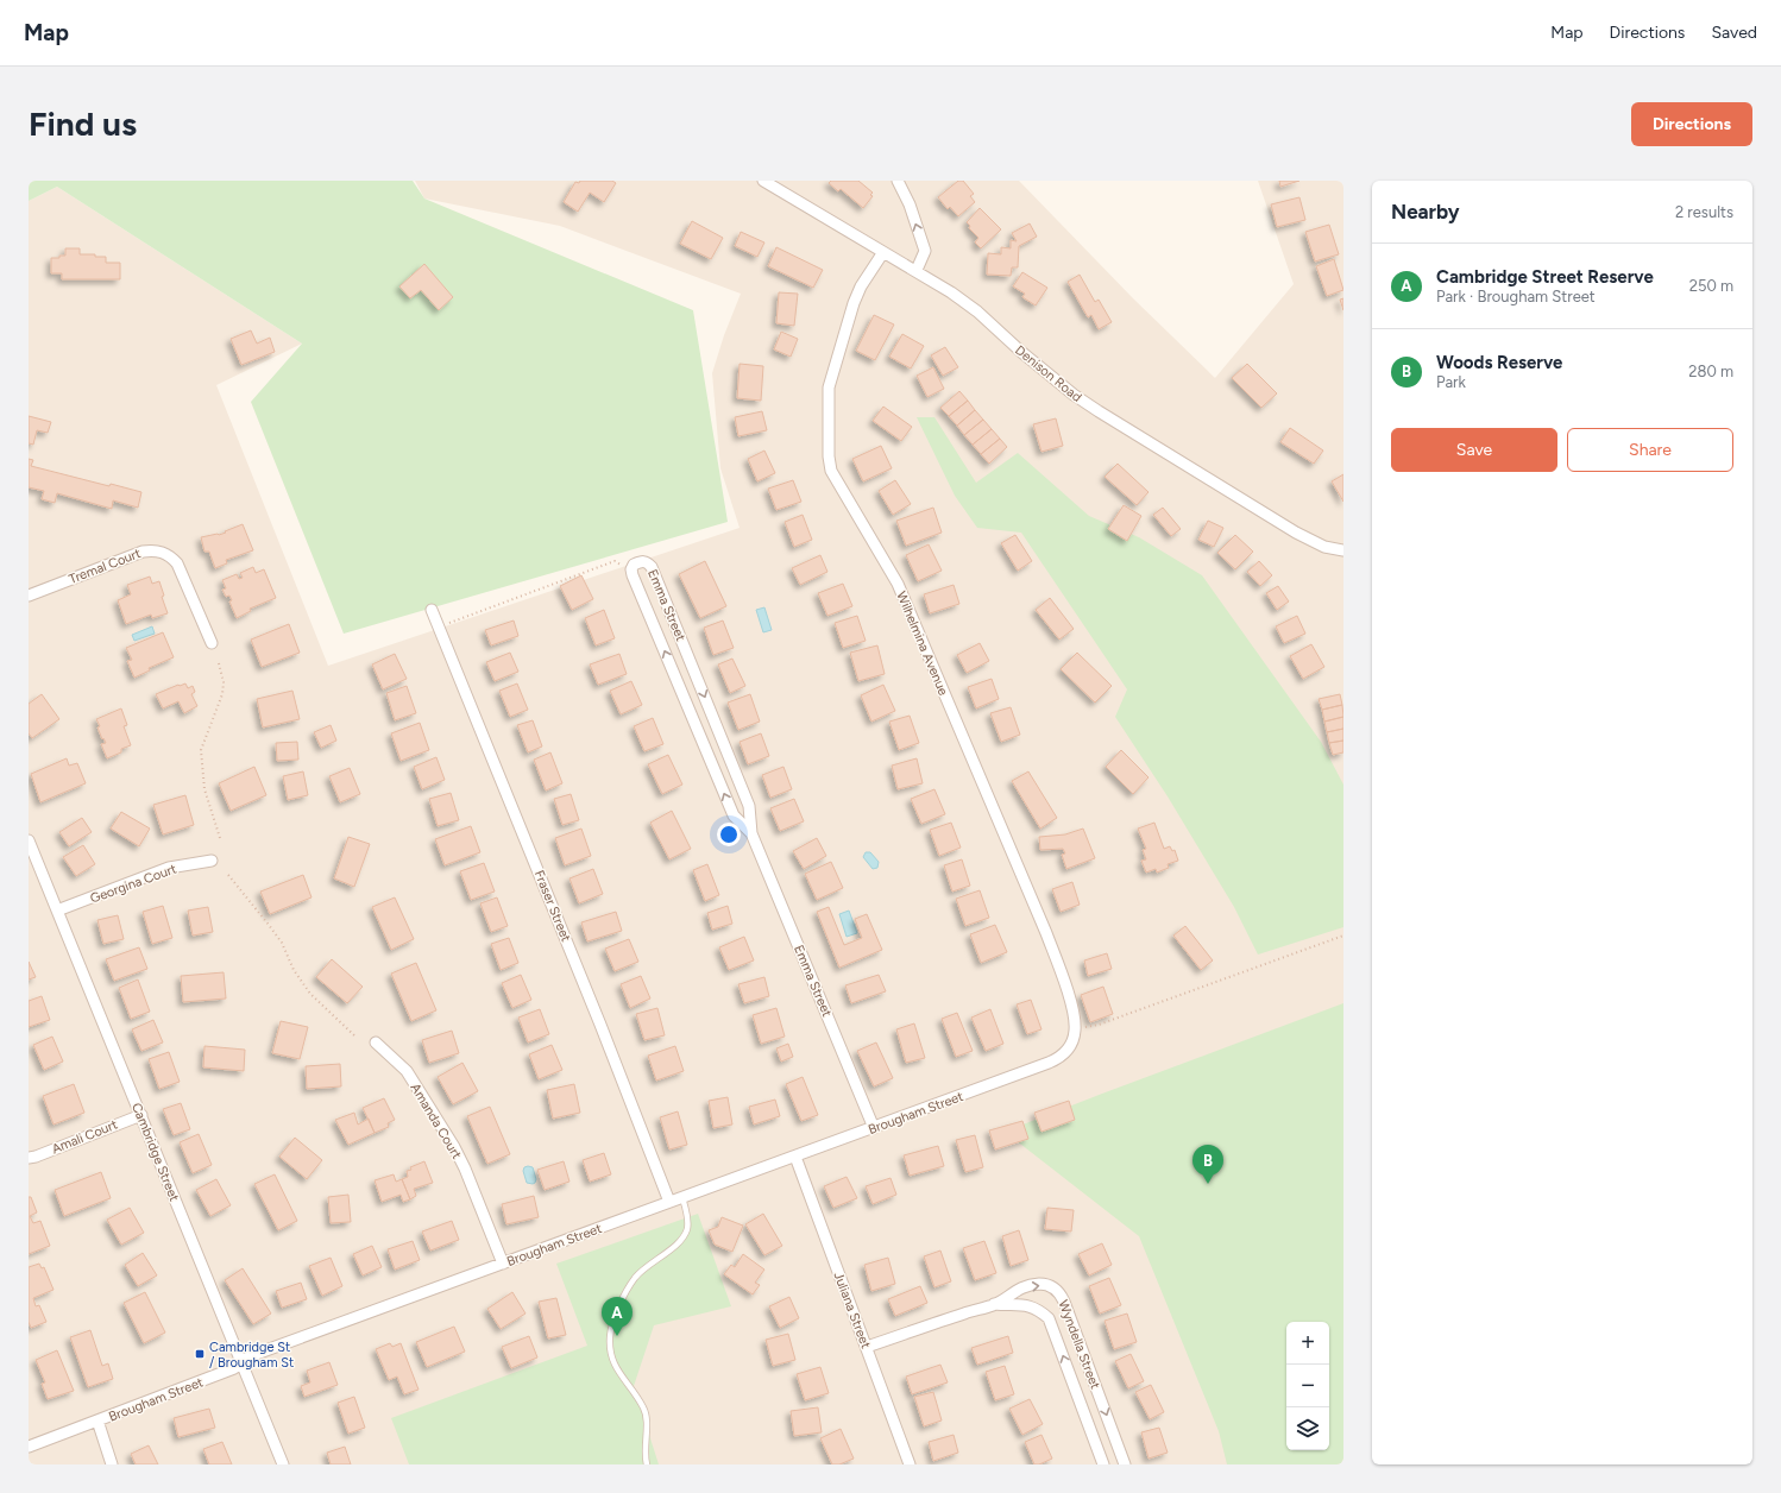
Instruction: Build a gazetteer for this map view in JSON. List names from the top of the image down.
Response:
{
  "streets": {
    "street": [
      "Denison Road",
      "Tremal Court",
      "Emma Street",
      "Wilhelmina Avenue",
      "Georgina Court",
      "Fraser Street",
      "Brougham Street",
      "Amanda Court",
      "Amali Court",
      "Cambridge Street",
      "Juliana Street",
      "Wyndella Street"
    ]
  },
  "crossings": [
    ["Denison Road", "Wilhelmina Avenue"],
    ["Emma Street", "Brougham Street"],
    ["Wilhelmina Avenue", "Brougham Street"],
    ["Georgina Court", "Cambridge Street"],
    ["Fraser Street", "Brougham Street"],
    ["Brougham Street", "Amanda Court"],
    ["Brougham Street", "Cambridge Street"],
    ["Brougham Street", "Juliana Street"],
    ["Amali Court", "Cambridge Street"],
    ["Juliana Street", "Wyndella Street"]
  ],
  "places": {
    "transit": ["Cambridge St / Brougham St"]
  },
  "page": {
    "header": "Map",
    "nav": ["Map", "Directions", "Saved"],
    "buttons": [
      "Directions",
      ["Save", "Share"]
    ],
    "title": "Find us",
    "heading": ["Nearby", "2 results"],
    "list": [
      {
        "mark": "A",
        "name": "Cambridge Street Reserve",
        "note": "Park · Brougham Street",
        "value": "250 m"
      },
      {
        "mark": "B",
        "name": "Woods Reserve",
        "note": "Park",
        "value": "280 m"
      }
    ],
    "pins": ["B", "A"],
    "map_buttons": ["+", "−"]
  }
}
